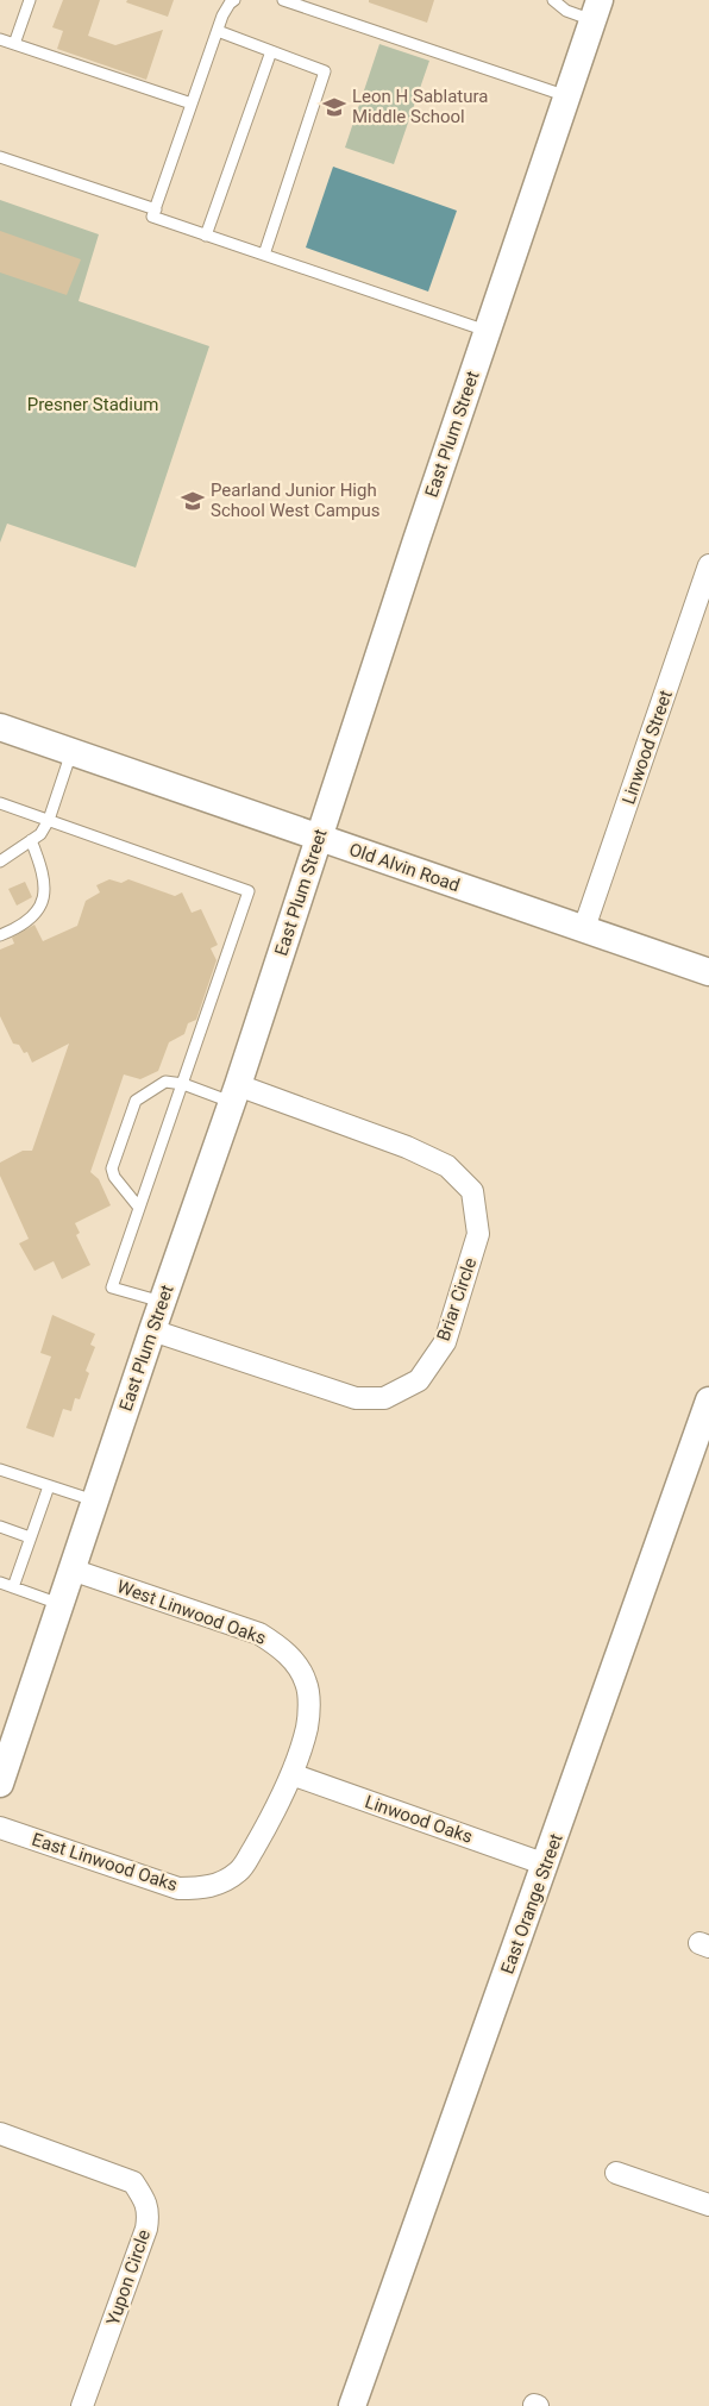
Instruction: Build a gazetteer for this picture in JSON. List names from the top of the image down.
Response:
{
  "streets": {
    "street": [
      "East Plum Street",
      "Linwood Street",
      "Old Alvin Road",
      "Briar Circle",
      "West Linwood Oaks",
      "Linwood Oaks",
      "East Linwood Oaks",
      "East Orange Street",
      "Yupon Circle"
    ]
  },
  "crossings": [
    ["East Plum Street", "Old Alvin Road"],
    ["East Plum Street", "Briar Circle"],
    ["East Plum Street", "West Linwood Oaks"],
    ["Linwood Street", "Old Alvin Road"],
    ["West Linwood Oaks", "Linwood Oaks"],
    ["West Linwood Oaks", "East Linwood Oaks"],
    ["Linwood Oaks", "East Linwood Oaks"],
    ["Linwood Oaks", "East Orange Street"]
  ],
  "parks": ["Presner Stadium"],
  "places": {
    "school or university": ["Leon H Sablatura Middle School", "Pearland Junior High School West Campus"]
  }
}
